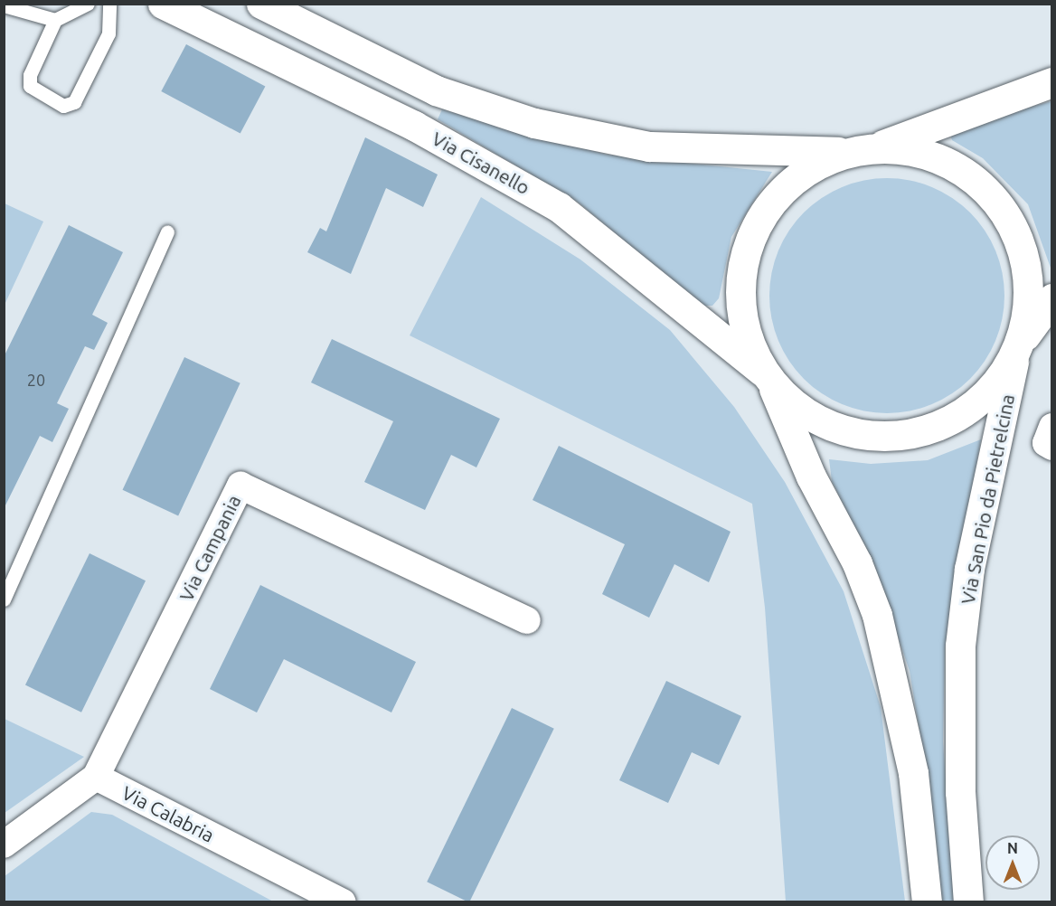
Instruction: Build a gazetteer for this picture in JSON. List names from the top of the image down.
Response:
{
  "streets": {
    "main road": ["Via Cisanello", "Via San Pio da Pietrelcina"],
    "street": ["Via Campania", "Via Calabria"]
  },
  "crossings": [
    ["Via Campania", "Via Calabria"]
  ],
  "house_numbers": ["20"],
  "north": "top"
}
